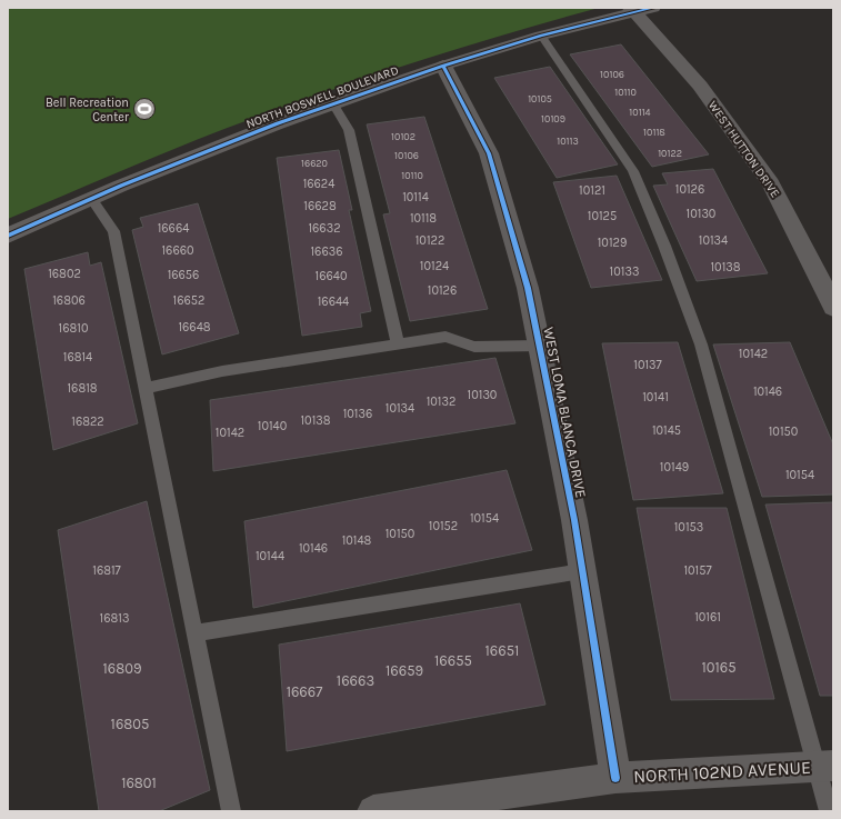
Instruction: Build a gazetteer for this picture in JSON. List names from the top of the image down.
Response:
{
  "streets": {
    "street": [
      "NORTH BOSWELL BOULEVARD",
      "WEST HUTTON DRIVE",
      "WEST LOMA BLANCA DRIVE",
      "NORTH 102ND AVENUE"
    ]
  },
  "crossings": [
    ["NORTH BOSWELL BOULEVARD", "WEST HUTTON DRIVE"],
    ["NORTH BOSWELL BOULEVARD", "WEST LOMA BLANCA DRIVE"],
    ["WEST LOMA BLANCA DRIVE", "NORTH 102ND AVENUE"]
  ],
  "places": {
    "sports": ["Bell Recreation Center"]
  },
  "house_numbers": [
    "10106",
    "10110",
    "10105",
    "10114",
    "10109",
    "10118",
    "10102",
    "10113",
    "10122",
    "10106",
    "16620",
    "10110",
    "16624",
    "10126",
    "10121",
    "10114",
    "16628",
    "10130",
    "10125",
    "10118",
    "16664",
    "16632",
    "10122",
    "10134",
    "10129",
    "16660",
    "16636",
    "10124",
    "10138",
    "10133",
    "16802",
    "16656",
    "16640",
    "10126",
    "16806",
    "16652",
    "16644",
    "16648",
    "16810",
    "10142",
    "16814",
    "10137",
    "16818",
    "10146",
    "10130",
    "10141",
    "10132",
    "10134",
    "10136",
    "10138",
    "16822",
    "10140",
    "10145",
    "10150",
    "10142",
    "10149",
    "10154",
    "10154",
    "10152",
    "10153",
    "10150",
    "10148",
    "10146",
    "10144",
    "16817",
    "10157",
    "10161",
    "16813",
    "16651",
    "16655",
    "10165",
    "16809",
    "16659",
    "16663",
    "16667",
    "16805",
    "16801"
  ]
}
